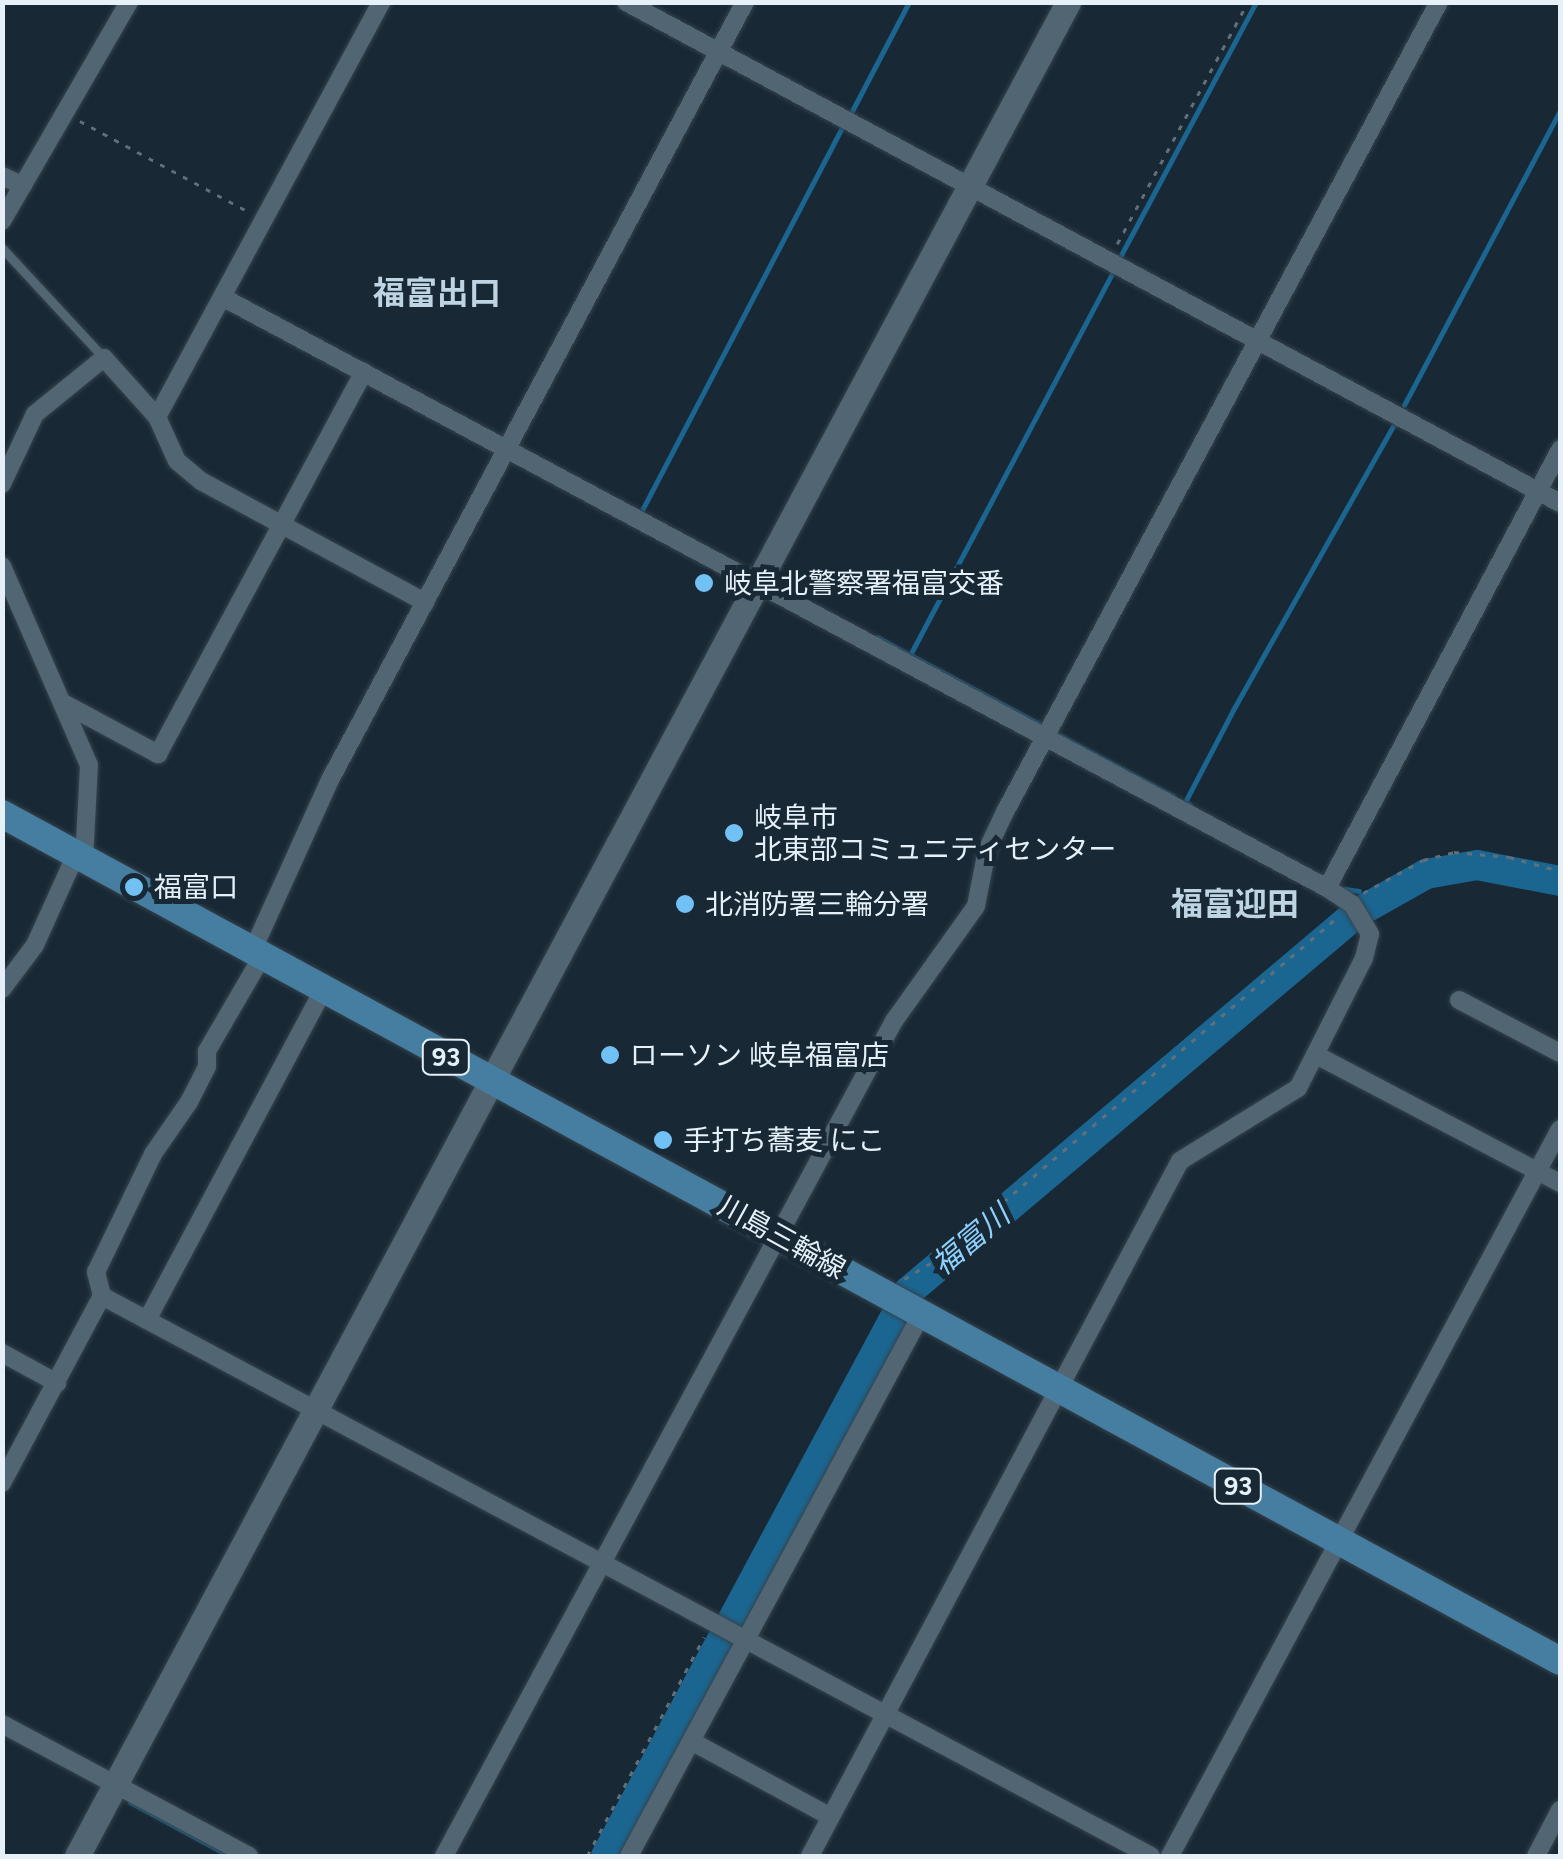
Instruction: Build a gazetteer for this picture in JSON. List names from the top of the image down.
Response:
{
  "streets": {
    "main road": ["93", "川島三輪線"]
  },
  "districts": ["福富出口", "福富迎田"],
  "water": ["福富川"],
  "places": [
    "岐阜北警察署福富交番",
    "岐阜市 北東部コミュニティセンター",
    "福富口",
    "北消防署三輪分署",
    "ローソン 岐阜福富店",
    "手打ち蕎麦 にこ"
  ]
}
